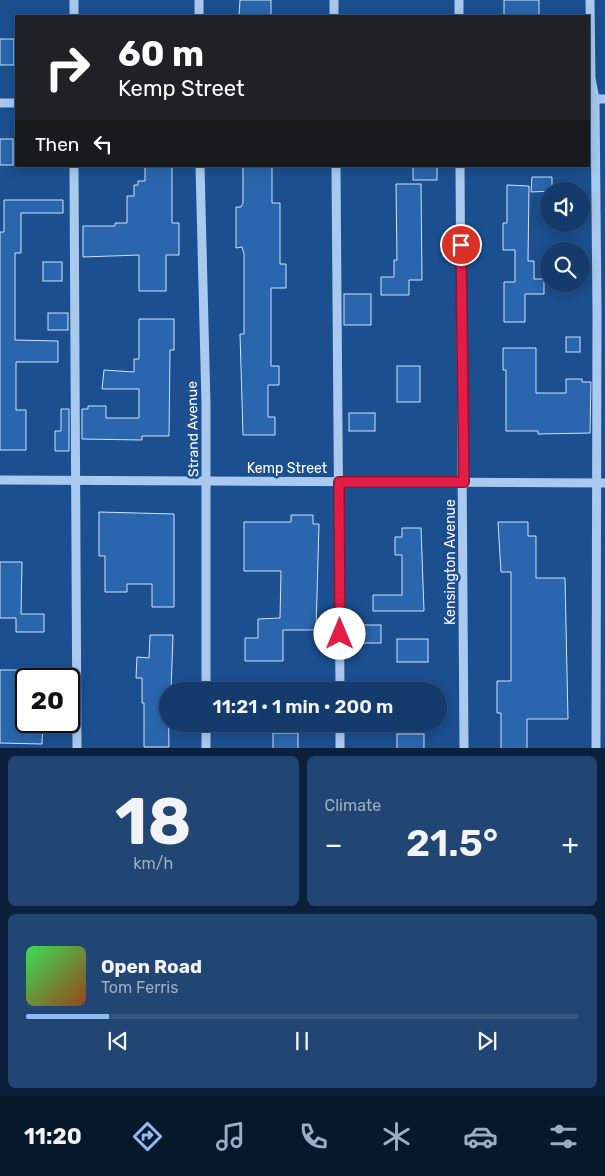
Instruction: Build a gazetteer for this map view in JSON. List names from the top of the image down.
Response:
{
  "streets": {
    "street": ["Strand Avenue", "Kemp Street", "Kensington Avenue"]
  },
  "crossings": [
    ["Strand Avenue", "Kemp Street"],
    ["Kemp Street", "Kensington Avenue"]
  ],
  "page": {
    "turn": ["60 m", "Kemp Street"],
    "then": "Then",
    "limit": "20",
    "trip": "11:21 · 1 min · 200 m",
    "tile": [
      ["18", "km/h"],
      "Climate"
    ],
    "heat": ["−", "21.5°", "+"],
    "song": ["Open Road", "Tom Ferris"],
    "tabs": "11:20"
  }
}
